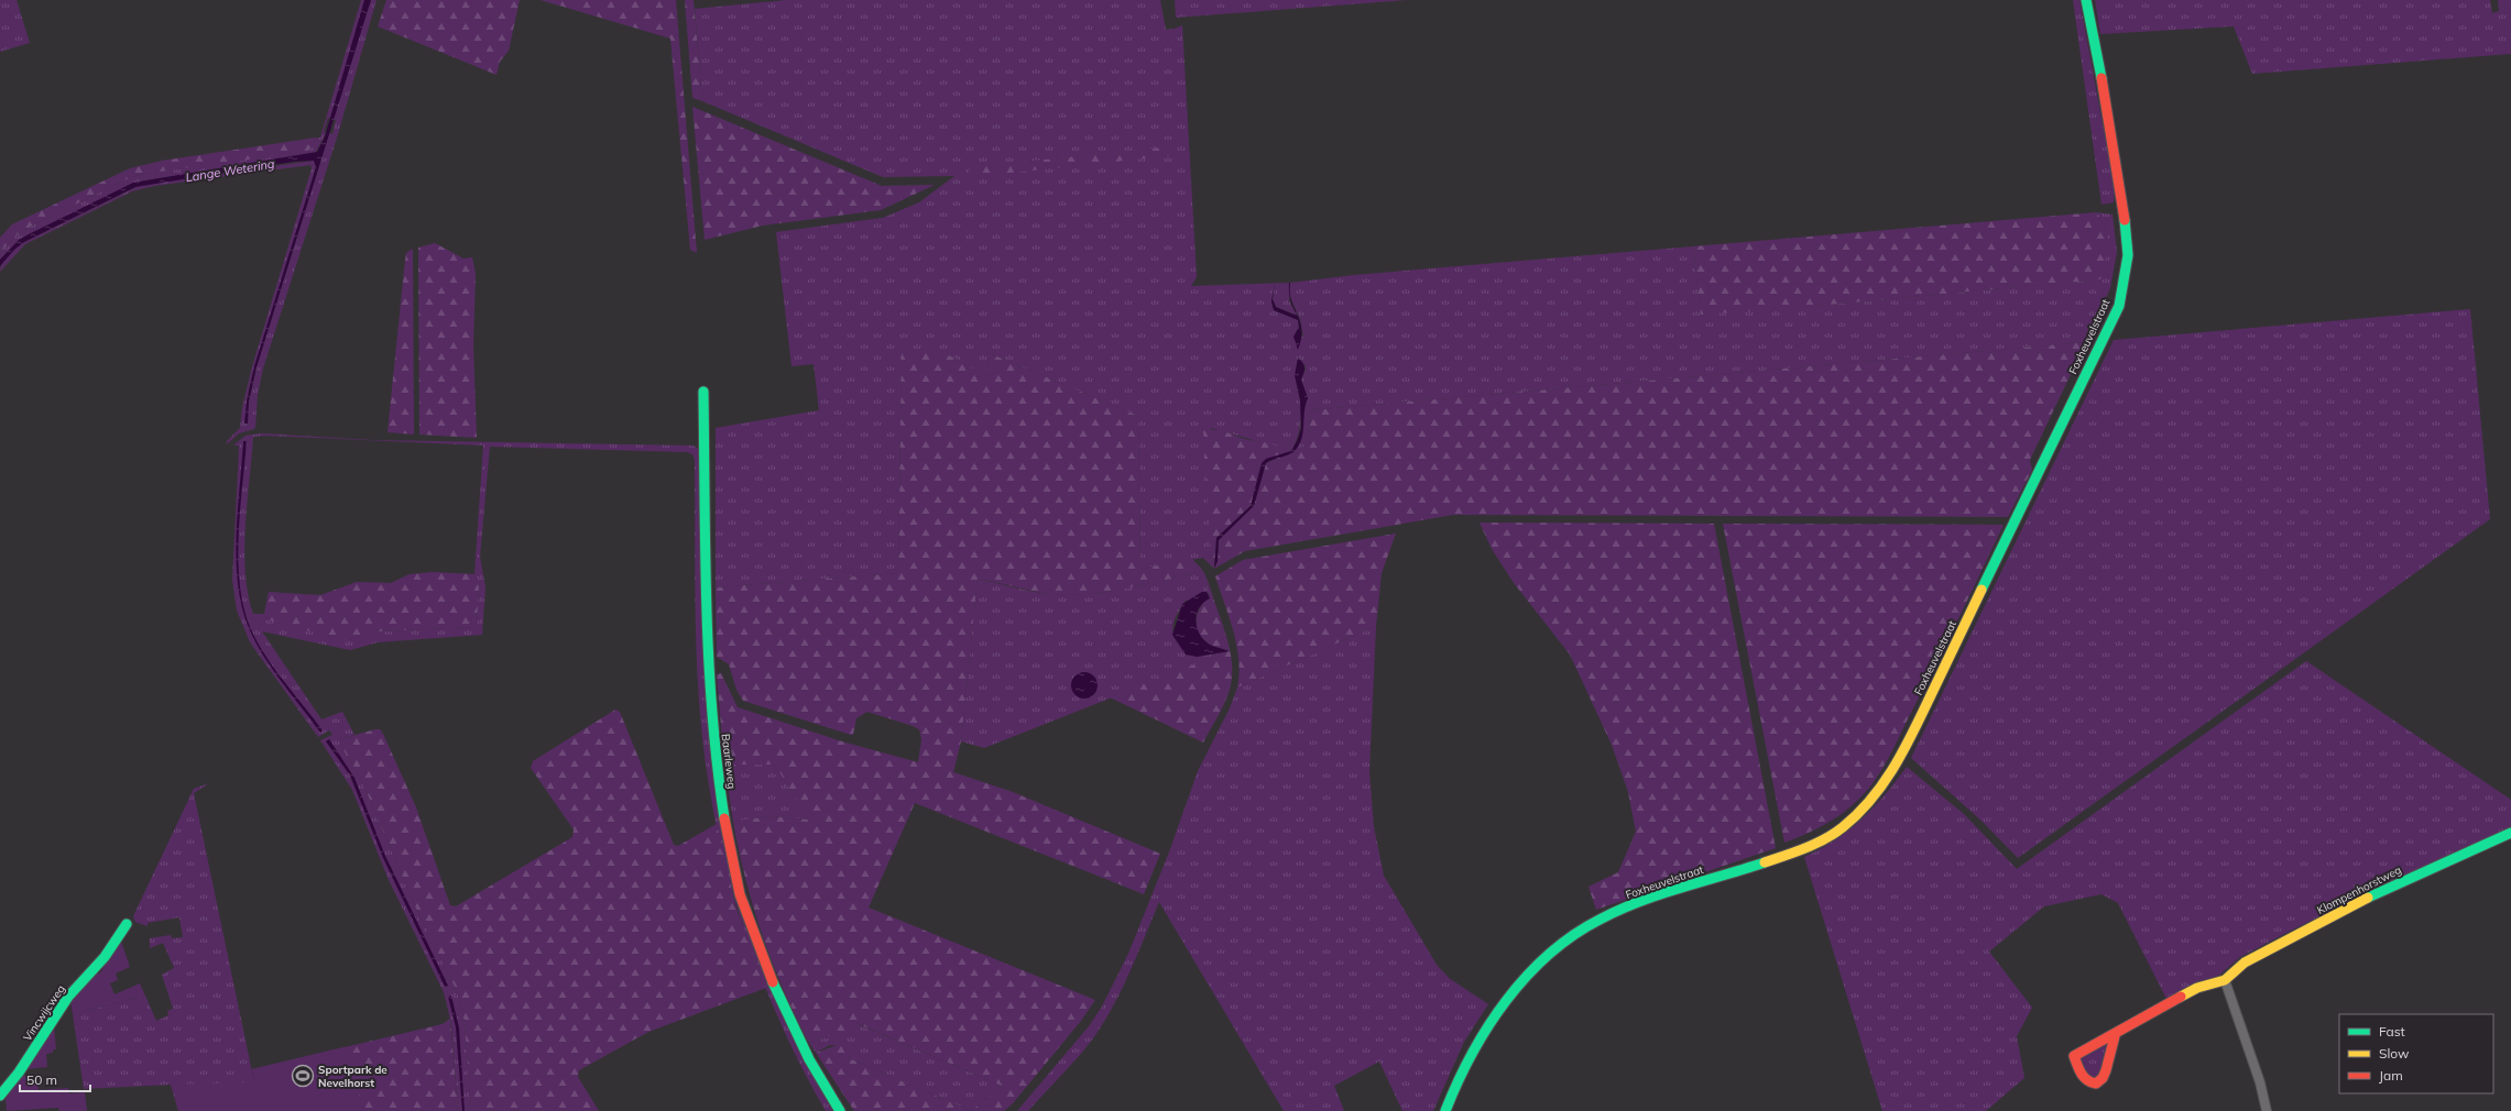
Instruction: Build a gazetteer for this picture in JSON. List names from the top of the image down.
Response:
{
  "streets": {
    "street": [
      "Foxheuvelstraat",
      "Baarleweg",
      "Klompenhorstweg",
      "Vincwijcweg"
    ]
  },
  "water": ["Lange Wetering"],
  "places": {
    "sports": ["Sportpark de Nevelhorst"]
  },
  "legend": ["Fast", "Slow", "Jam"],
  "scale_bar": "50 m"
}
